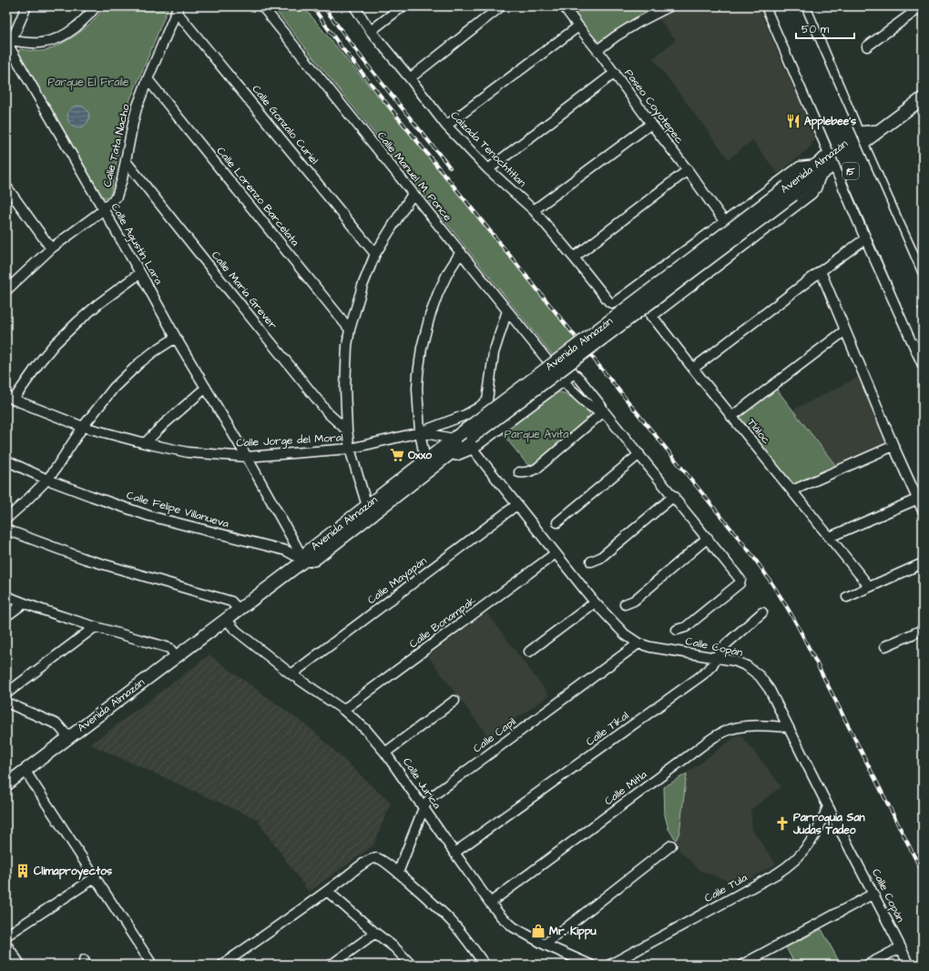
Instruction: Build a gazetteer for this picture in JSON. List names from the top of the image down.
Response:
{
  "streets": {
    "highway": ["15"],
    "main road": ["Avenida Almazán"],
    "street": [
      "Paseo Coyotepec",
      "Calle Gonzalo Curiel",
      "Calle Tata Nacho",
      "Calzada Tenochtitlan",
      "Calle Manuel M. Ponce",
      "Calle Lorenzo Barcelata",
      "Calle Agustín Lara",
      "Calle María Grever",
      "Tláloc",
      "Calle Jorge del Moral",
      "Calle Felipe Villanueva",
      "Calle Mayapán",
      "Calle Bonampak",
      "Calle Copán",
      "Calle Tikal",
      "Calle Capil",
      "Calle Jurica",
      "Calle Mitla",
      "Calle Tula"
    ]
  },
  "crossings": [
    ["Calle Gonzalo Curiel", "Calle Tata Nacho"],
    ["Calle Tata Nacho", "Calle Lorenzo Barcelata"],
    ["Calle Tata Nacho", "Calle Agustín Lara"],
    ["Calle Tata Nacho", "Calle María Grever"],
    ["Calzada Tenochtitlan", "Tláloc"],
    ["Avenida Almazán", "Calle Agustín Lara"],
    ["Avenida Almazán", "Calle Felipe Villanueva"],
    ["Avenida Almazán", "Calle Copán"],
    ["Avenida Almazán", "Calle Jurica"],
    ["Calle Manuel M. Ponce", "Calle Jorge del Moral"],
    ["Calle Agustín Lara", "Calle Jorge del Moral"],
    ["Calle Agustín Lara", "Calle Felipe Villanueva"],
    ["Calle Mayapán", "Calle Copán"],
    ["Calle Mayapán", "Calle Jurica"],
    ["Calle Bonampak", "Calle Copán"],
    ["Calle Bonampak", "Calle Jurica"],
    ["Calle Copán", "Calle Tikal"],
    ["Calle Copán", "Calle Capil"],
    ["Calle Copán", "Calle Mitla"],
    ["Calle Copán", "Calle Tula"],
    ["Calle Tikal", "Calle Jurica"],
    ["Calle Capil", "Calle Jurica"],
    ["Calle Jurica", "Calle Mitla"]
  ],
  "parks": ["Parque El Fraile", "Parque Avita"],
  "places": {
    "restaurant": ["Applebee's"],
    "supermarket": ["Oxxo"],
    "church": ["Parroquia San Judas Tadeo"],
    "building": ["Climaproyectos"],
    "shop": ["Mr. Kippu"]
  },
  "scale_bar": "50 m"
}
